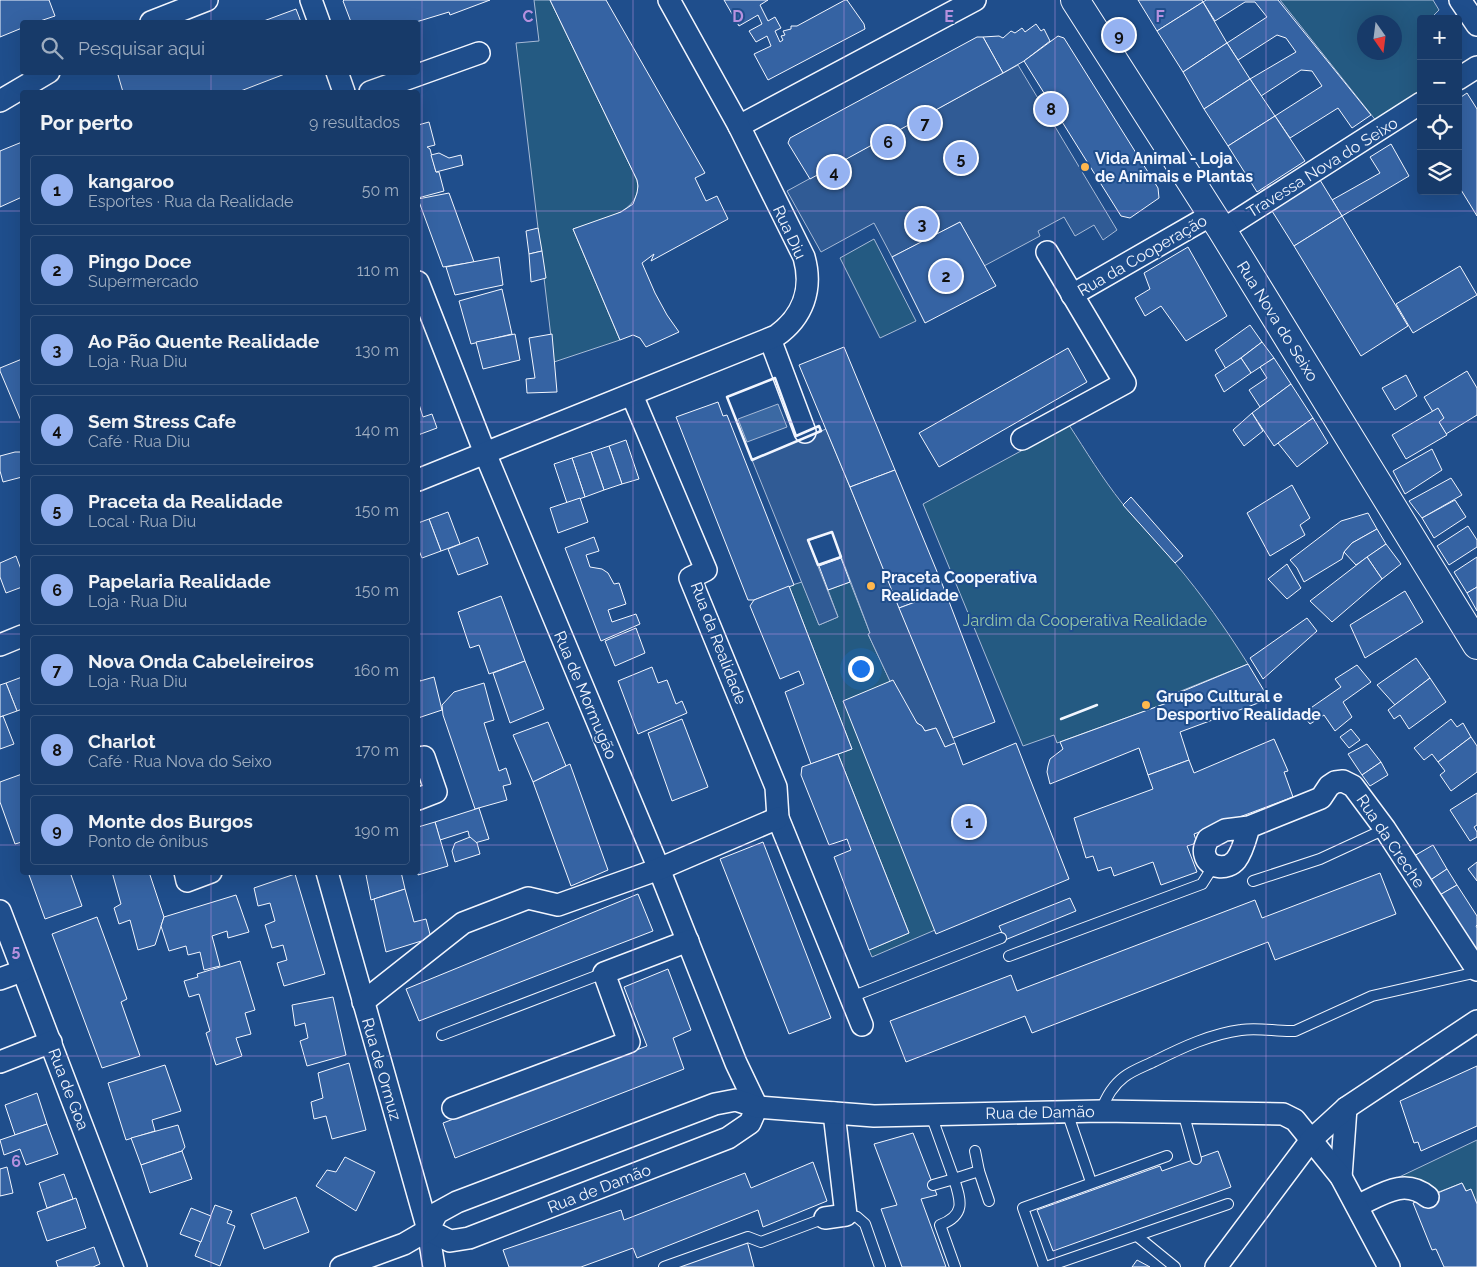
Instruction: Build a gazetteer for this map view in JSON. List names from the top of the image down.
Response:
{
  "streets": {
    "main road": ["Rua Nova do Seixo"],
    "street": [
      "Travessa Nova do Seixo",
      "Rua Diu",
      "Rua da Cooperação",
      "Rua da Realidade",
      "Rua de Mormugão",
      "Rua da Creche",
      "Rua de Ormuz",
      "Rua de Goa",
      "Rua de Damão"
    ]
  },
  "crossings": [
    ["Travessa Nova do Seixo", "Rua da Cooperação"],
    ["Travessa Nova do Seixo", "Rua Nova do Seixo"],
    ["Rua Diu", "Rua da Realidade"],
    ["Rua Diu", "Rua de Mormugão"],
    ["Rua da Cooperação", "Rua Nova do Seixo"],
    ["Rua de Mormugão", "Rua de Damão"],
    ["Rua de Ormuz", "Rua de Damão"]
  ],
  "parks": ["Jardim da Cooperativa Realidade"],
  "places": ["Vida Animal - Loja de Animais e Plantas", "Praceta Cooperativa Realidade", "Grupo Cultural e Desportivo Realidade"],
  "north": "bottom",
  "page": {
    "map_buttons": ["+", "−"],
    "pins": [
      "9",
      "8",
      "7",
      "6",
      "5",
      "4",
      "3",
      "2",
      "1"
    ],
    "search": "Pesquisar aqui",
    "heading": ["Por perto", "9 resultados"],
    "list": [
      {
        "mark": "1",
        "name": "kangaroo",
        "note": "Esportes · Rua da Realidade",
        "value": "50 m"
      },
      {
        "mark": "2",
        "name": "Pingo Doce",
        "note": "Supermercado",
        "value": "110 m"
      },
      {
        "mark": "3",
        "name": "Ao Pão Quente Realidade",
        "note": "Loja · Rua Diu",
        "value": "130 m"
      },
      {
        "mark": "4",
        "name": "Sem Stress Cafe",
        "note": "Café · Rua Diu",
        "value": "140 m"
      },
      {
        "mark": "5",
        "name": "Praceta da Realidade",
        "note": "Local · Rua Diu",
        "value": "150 m"
      },
      {
        "mark": "6",
        "name": "Papelaria Realidade",
        "note": "Loja · Rua Diu",
        "value": "150 m"
      },
      {
        "mark": "7",
        "name": "Nova Onda Cabeleireiros",
        "note": "Loja · Rua Diu",
        "value": "160 m"
      },
      {
        "mark": "8",
        "name": "Charlot",
        "note": "Café · Rua Nova do Seixo",
        "value": "170 m"
      },
      {
        "mark": "9",
        "name": "Monte dos Burgos",
        "note": "Ponto de ônibus",
        "value": "190 m"
      }
    ]
  },
  "grid": {
    "columns": [
      "C",
      "D",
      "E",
      "F"
    ],
    "rows": ["5", "6"]
  }
}
